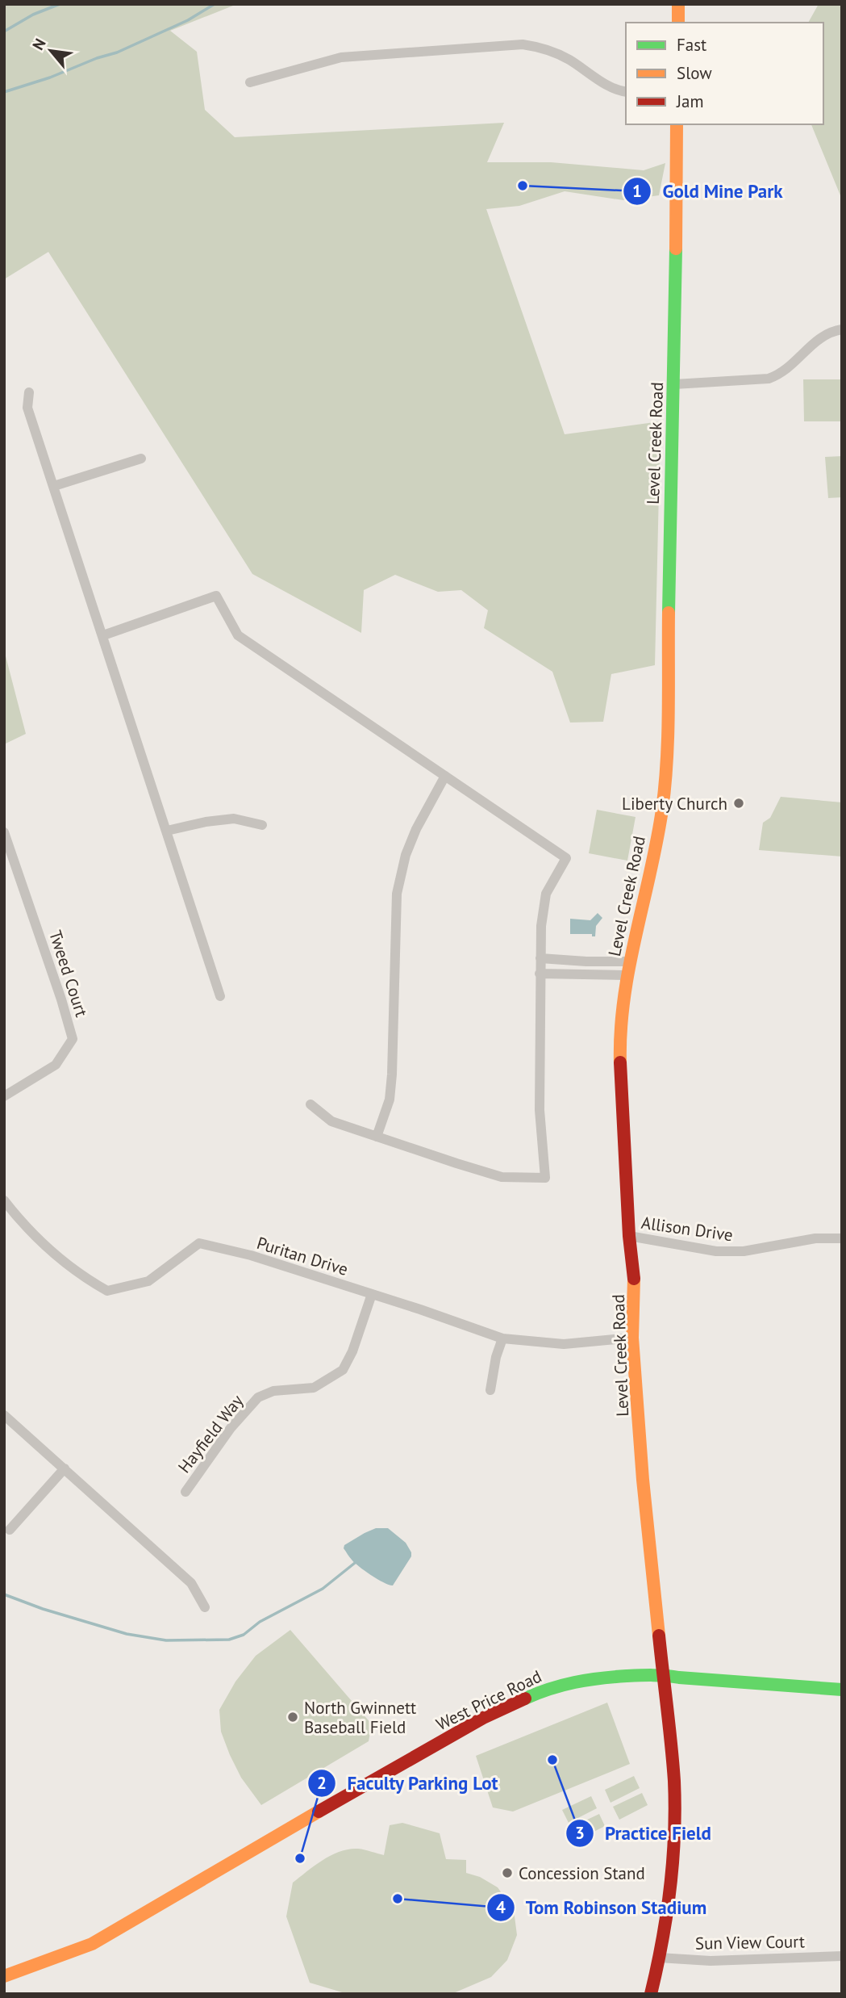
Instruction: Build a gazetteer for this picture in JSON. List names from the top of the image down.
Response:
{
  "streets": {
    "street": [
      "Level Creek Road",
      "Tweed Court",
      "Allison Drive",
      "Puritan Drive",
      "Hayfield Way",
      "West Price Road",
      "Sun View Court"
    ]
  },
  "crossings": [
    ["Level Creek Road", "Allison Drive"],
    ["Level Creek Road", "Puritan Drive"],
    ["Level Creek Road", "West Price Road"],
    ["Level Creek Road", "Sun View Court"],
    ["Puritan Drive", "Hayfield Way"]
  ],
  "places": [
    "Gold Mine Park",
    "Liberty Church",
    "North Gwinnett Baseball Field",
    "Practice Field",
    "Faculty Parking Lot",
    "Concession Stand",
    "Tom Robinson Stadium"
  ],
  "legend": ["Fast", "Slow", "Jam"],
  "north": "top left"
}
